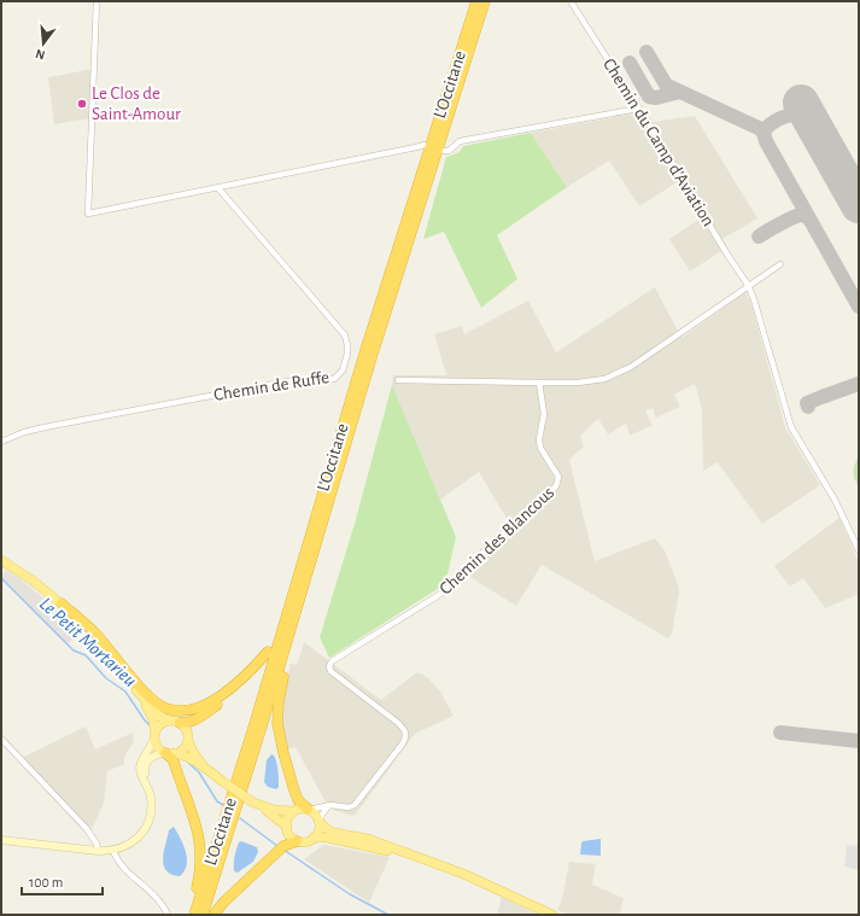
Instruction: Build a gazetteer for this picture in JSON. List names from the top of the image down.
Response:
{
  "streets": {
    "highway": ["L'Occitane"],
    "street": ["Chemin du Camp d'Aviation", "Chemin de Ruffe", "Chemin des Blancous"]
  },
  "water": ["Le Petit Mortarieu"],
  "places": ["Le Clos de Saint-Amour"],
  "scale_bar": "100 m",
  "north": "bottom"
}
